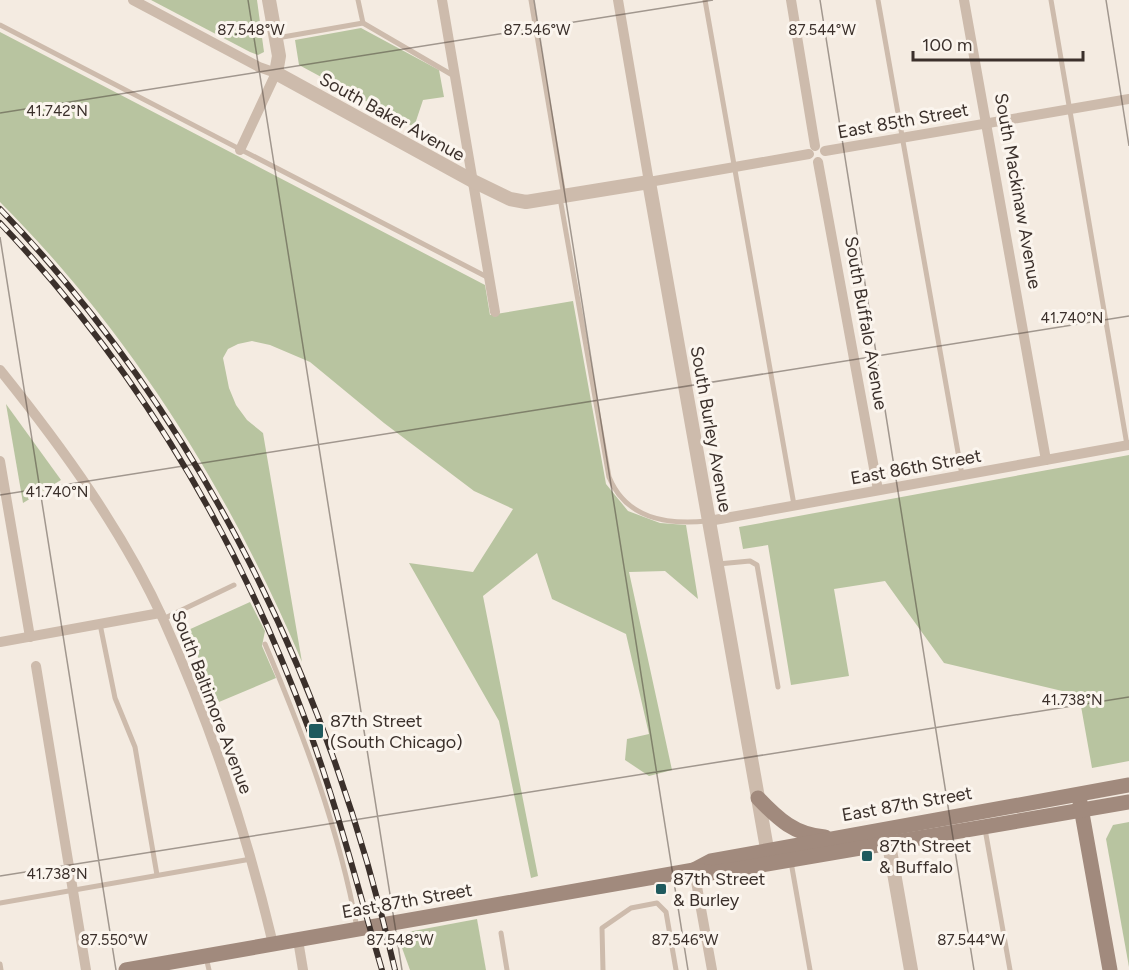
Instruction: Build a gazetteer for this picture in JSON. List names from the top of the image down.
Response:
{
  "streets": {
    "main road": ["East 87th Street"],
    "street": [
      "South Baker Avenue",
      "East 85th Street",
      "South Mackinaw Avenue",
      "South Buffalo Avenue",
      "South Burley Avenue",
      "East 86th Street",
      "South Baltimore Avenue"
    ]
  },
  "crossings": [
    ["South Baker Avenue", "East 85th Street"],
    ["South Baker Avenue", "South Burley Avenue"],
    ["East 85th Street", "South Mackinaw Avenue"],
    ["East 85th Street", "South Buffalo Avenue"],
    ["East 85th Street", "South Burley Avenue"],
    ["South Mackinaw Avenue", "East 86th Street"],
    ["South Buffalo Avenue", "East 86th Street"],
    ["South Burley Avenue", "East 86th Street"],
    ["South Burley Avenue", "East 87th Street"],
    ["South Baltimore Avenue", "East 87th Street"]
  ],
  "places": {
    "transit": ["87th Street (South Chicago)", "87th Street & Buffalo", "87th Street & Burley"]
  },
  "scale_bar": "100 m",
  "coordinates": [
    "87.548°W",
    "87.546°W",
    "87.544°W",
    "41.742°N",
    "41.740°N",
    "41.738°N",
    "87.550°W"
  ]
}
